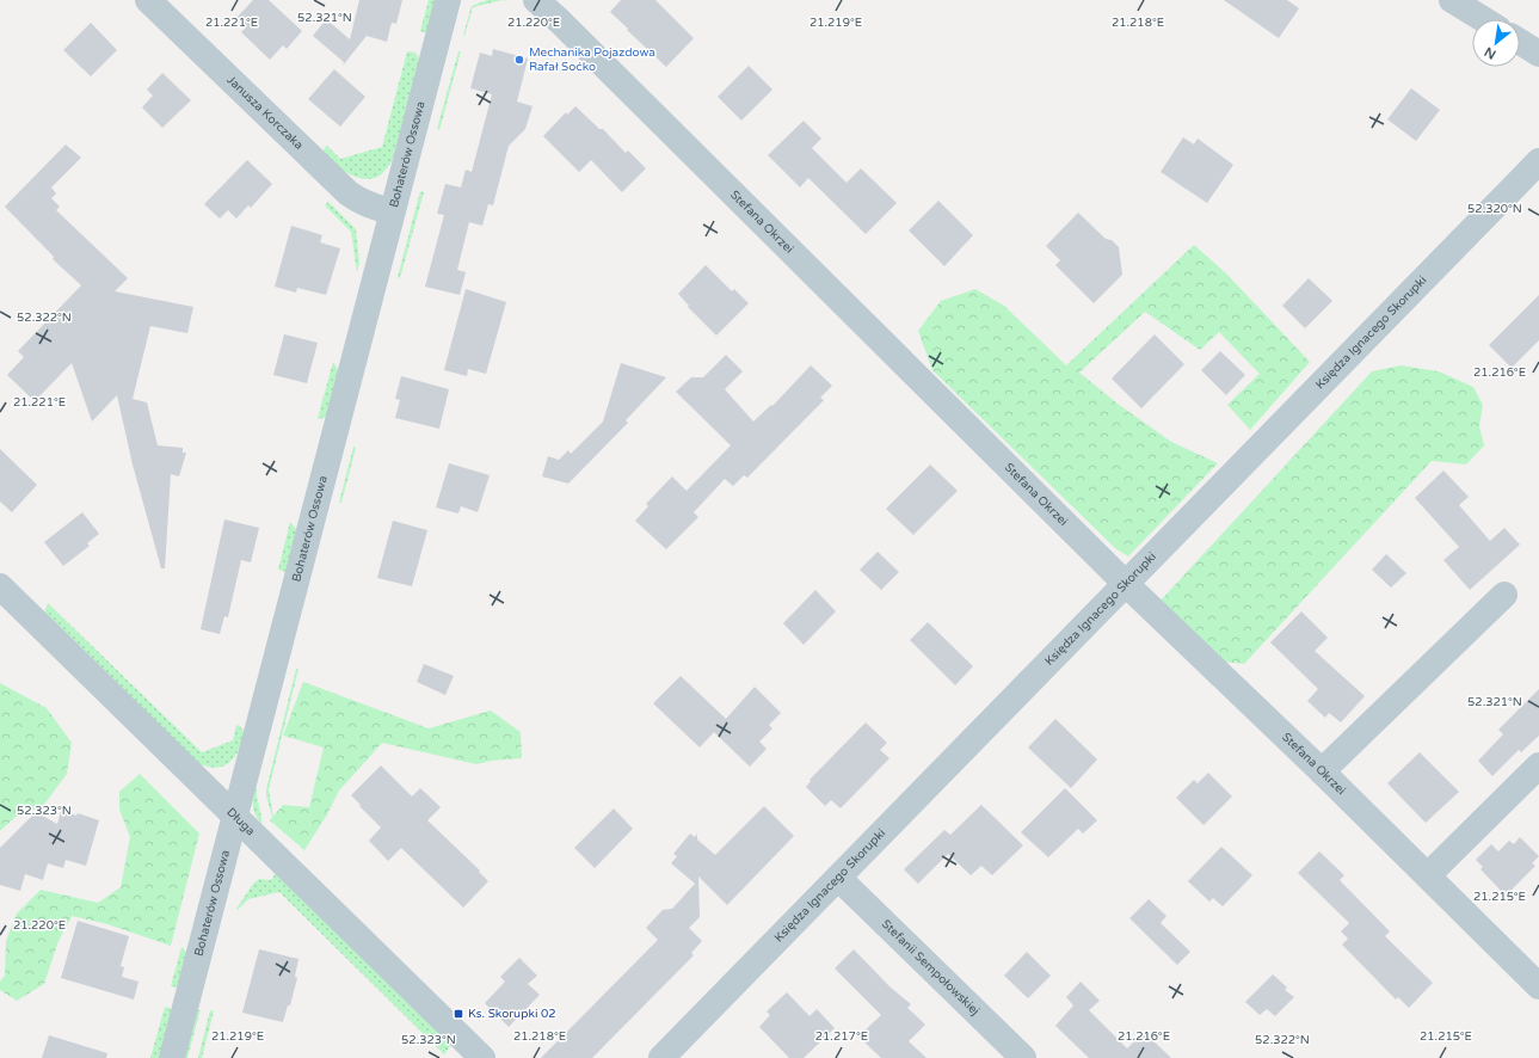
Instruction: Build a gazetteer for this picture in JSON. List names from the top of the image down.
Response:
{
  "streets": {
    "street": [
      "Janusza Korczaka",
      "Bohaterów Ossowa",
      "Stefana Okrzei",
      "Księdza Ignacego Skorupki",
      "Długa",
      "Stefanii Sempołowskiej"
    ]
  },
  "crossings": [
    ["Janusza Korczaka", "Bohaterów Ossowa"],
    ["Bohaterów Ossowa", "Długa"],
    ["Stefana Okrzei", "Księdza Ignacego Skorupki"],
    ["Księdza Ignacego Skorupki", "Stefanii Sempołowskiej"]
  ],
  "places": {
    "other": ["Mechanika Pojazdowa Rafał Soćko"],
    "transit": ["Ks. Skorupki 02"]
  },
  "north": "bottom left",
  "coordinates": [
    "52.321°N",
    "21.221°E",
    "21.220°E",
    "21.219°E",
    "21.218°E",
    "52.320°N",
    "52.322°N",
    "21.216°E",
    "52.323°N",
    "21.215°E",
    "21.217°E"
  ]
}
